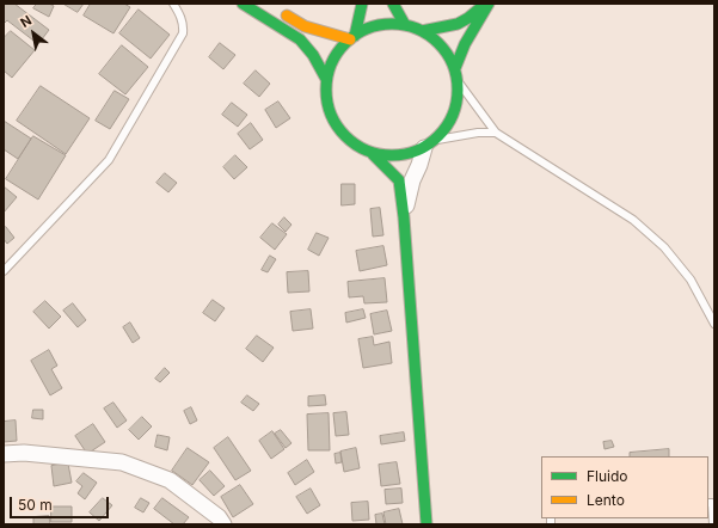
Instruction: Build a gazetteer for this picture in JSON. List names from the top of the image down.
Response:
{
  "legend": ["Fluido", "Lento"],
  "scale_bar": "50 m",
  "north": "top left"
}
